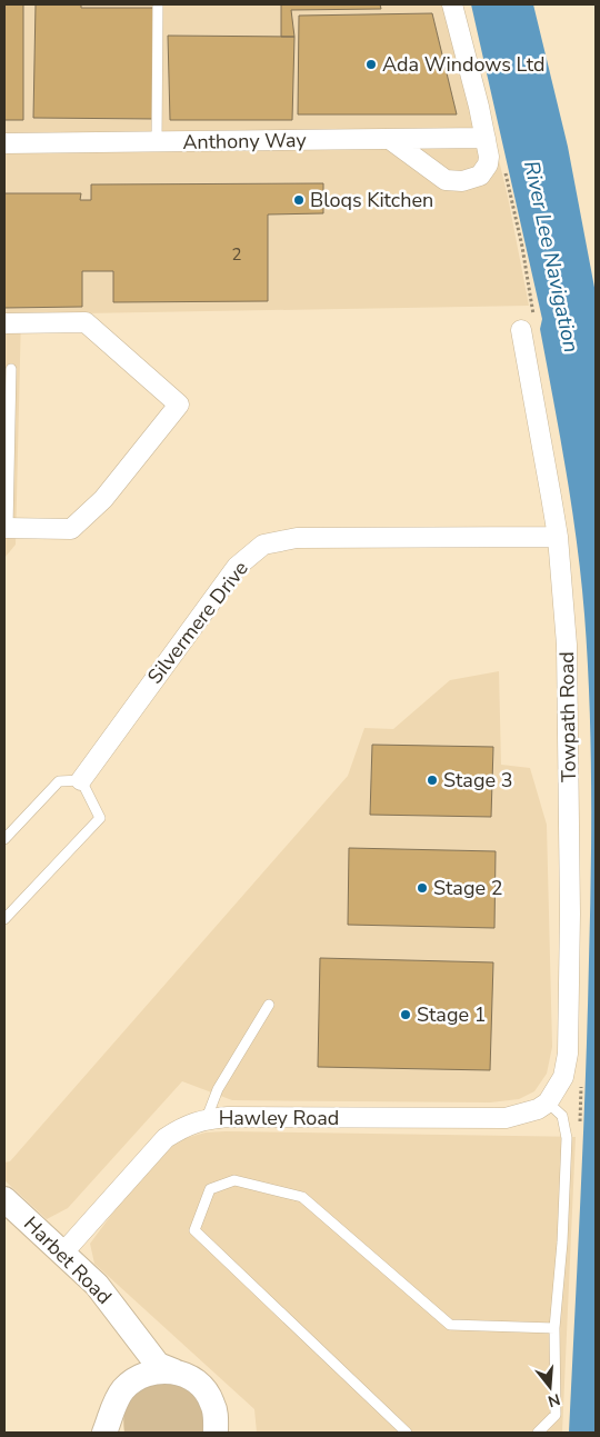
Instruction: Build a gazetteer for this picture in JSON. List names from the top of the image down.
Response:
{
  "streets": {
    "street": [
      "Anthony Way",
      "Silvermere Drive",
      "Towpath Road",
      "Hawley Road",
      "Harbet Road"
    ]
  },
  "crossings": [
    ["Silvermere Drive", "Towpath Road"],
    ["Towpath Road", "Hawley Road"],
    ["Hawley Road", "Harbet Road"]
  ],
  "water": ["River Lee Navigation"],
  "places": [
    "Ada Windows Ltd",
    "Bloqs Kitchen",
    "Stage 3",
    "Stage 2",
    "Stage 1"
  ],
  "house_numbers": ["2"],
  "north": "bottom"
}
